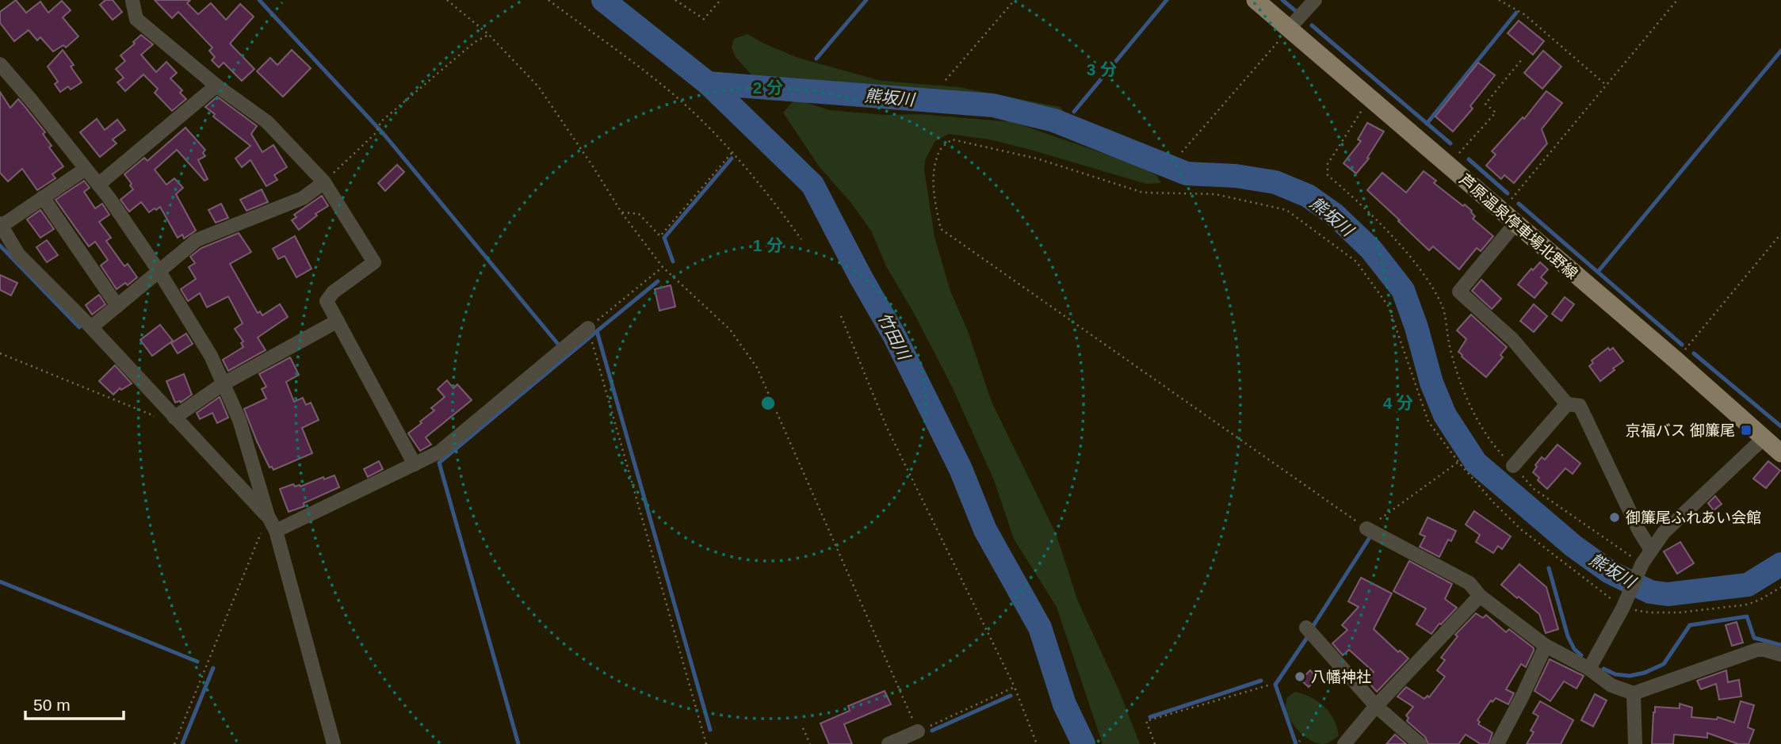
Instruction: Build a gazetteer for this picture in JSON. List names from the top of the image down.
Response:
{
  "streets": {
    "main road": ["芦原温泉停車場北野線"]
  },
  "water": ["熊坂川", "竹田川"],
  "places": {
    "transit": ["京福バス 御簾尾"],
    "other": ["御簾尾ふれあい会館", "八幡神社"]
  },
  "scale_bar": "50 m",
  "rings": [
    "3 分",
    "2 分",
    "1 分",
    "4 分"
  ]
}
